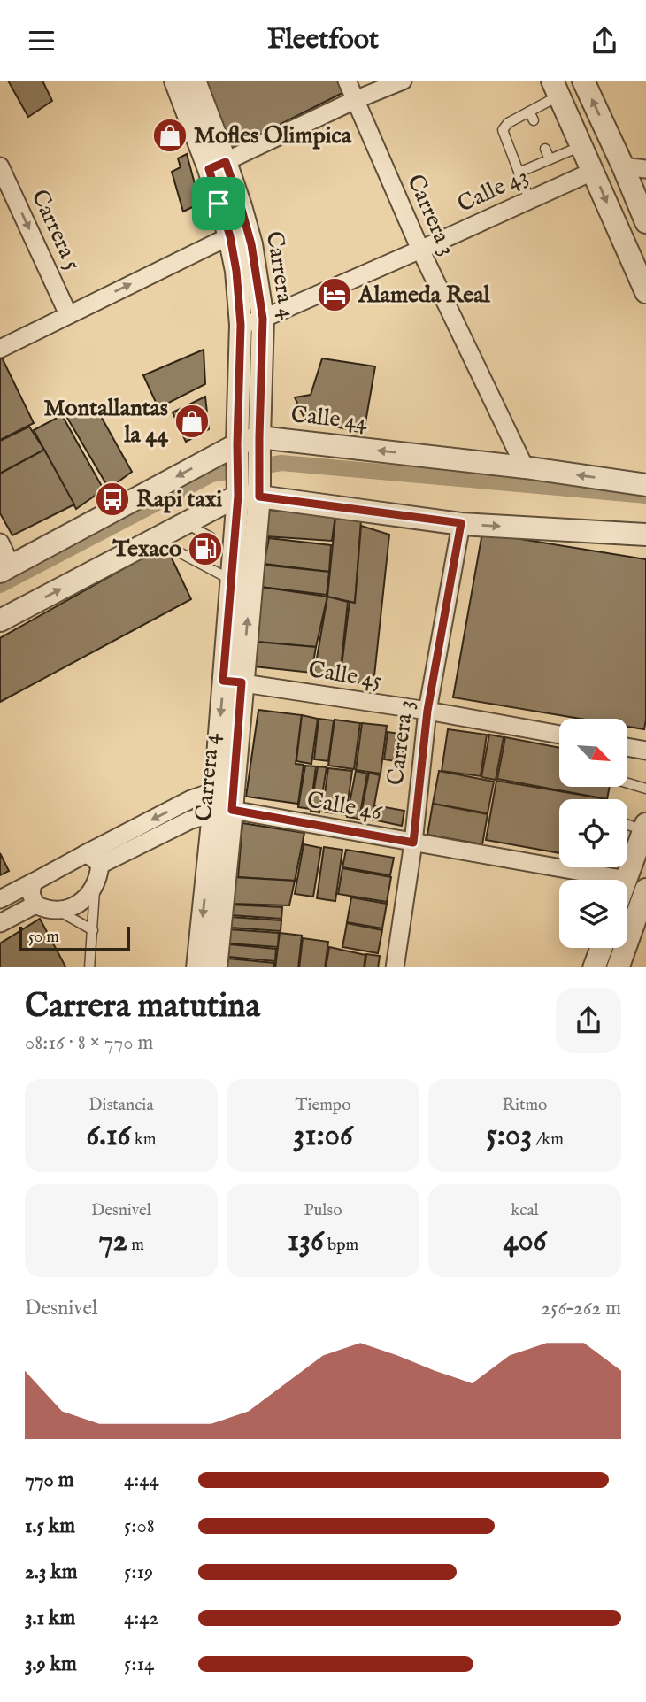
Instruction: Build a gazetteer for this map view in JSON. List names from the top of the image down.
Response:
{
  "streets": {
    "street": [
      "Calle 43",
      "Carrera 3",
      "Carrera 5",
      "Carrera 4",
      "Calle 44",
      "Calle 45",
      "Calle 46"
    ]
  },
  "crossings": [
    ["Calle 43", "Carrera 3"],
    ["Calle 43", "Carrera 4"],
    ["Carrera 3", "Calle 44"],
    ["Carrera 3", "Calle 45"],
    ["Carrera 3", "Calle 46"],
    ["Carrera 4", "Calle 44"],
    ["Carrera 4", "Calle 45"],
    ["Carrera 4", "Calle 46"]
  ],
  "one_way": ["Carrera 5"],
  "places": {
    "shop": ["Mofles Olimpica", "Montallantas la 44"],
    "hotel": ["Alameda Real"],
    "bus stop": ["Rapi taxi"],
    "fuel station": ["Texaco"]
  },
  "scale_bar": "50 m",
  "north": "bottom right",
  "page": {
    "header": "Fleetfoot",
    "scale": "50 m",
    "heading": ["Carrera matutina", "08:16 · 8 × 770 m"],
    "stats": [
      ["Distancia", "6.16 km"],
      ["Tiempo", "31:06"],
      ["Ritmo", "5:03 /km"],
      ["Desnivel", "72 m"],
      ["Pulso", "136 bpm"],
      ["kcal", "406"]
    ],
    "chart": ["Desnivel", "256–262 m"],
    "list": [
      {
        "name": "770 m",
        "note": "4:44"
      },
      {
        "name": "1.5 km",
        "note": "5:08"
      },
      {
        "name": "2.3 km",
        "note": "5:19"
      },
      {
        "name": "3.1 km",
        "note": "4:42"
      },
      {
        "name": "3.9 km",
        "note": "5:14"
      }
    ]
  }
}
